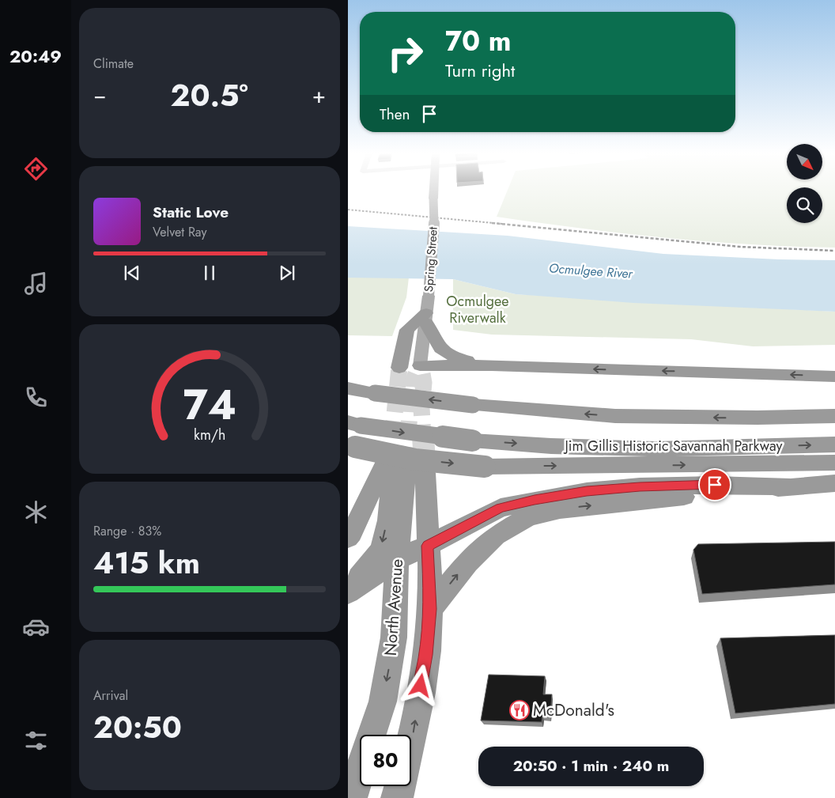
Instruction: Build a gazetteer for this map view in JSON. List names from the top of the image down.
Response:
{
  "streets": {
    "highway": ["Jim Gillis Historic Savannah Parkway", "North Avenue"],
    "main road": ["Spring Street"]
  },
  "water": ["Ocmulgee River"],
  "parks": ["Ocmulgee Riverwalk"],
  "places": {
    "restaurant": ["McDonald's"]
  },
  "north": "bottom right",
  "page": {
    "tabs": "20:49",
    "tile": [
      "Climate",
      ["Range · 83%", "415 km"],
      ["Arrival", "20:50"]
    ],
    "turn": ["70 m", "Turn right"],
    "heat": ["−", "20.5°", "+"],
    "then": "Then",
    "song": ["Static Love", "Velvet Ray"],
    "limit": "80",
    "trip": "20:50 · 1 min · 240 m",
    "gauge": ["74", "km/h"]
  }
}
